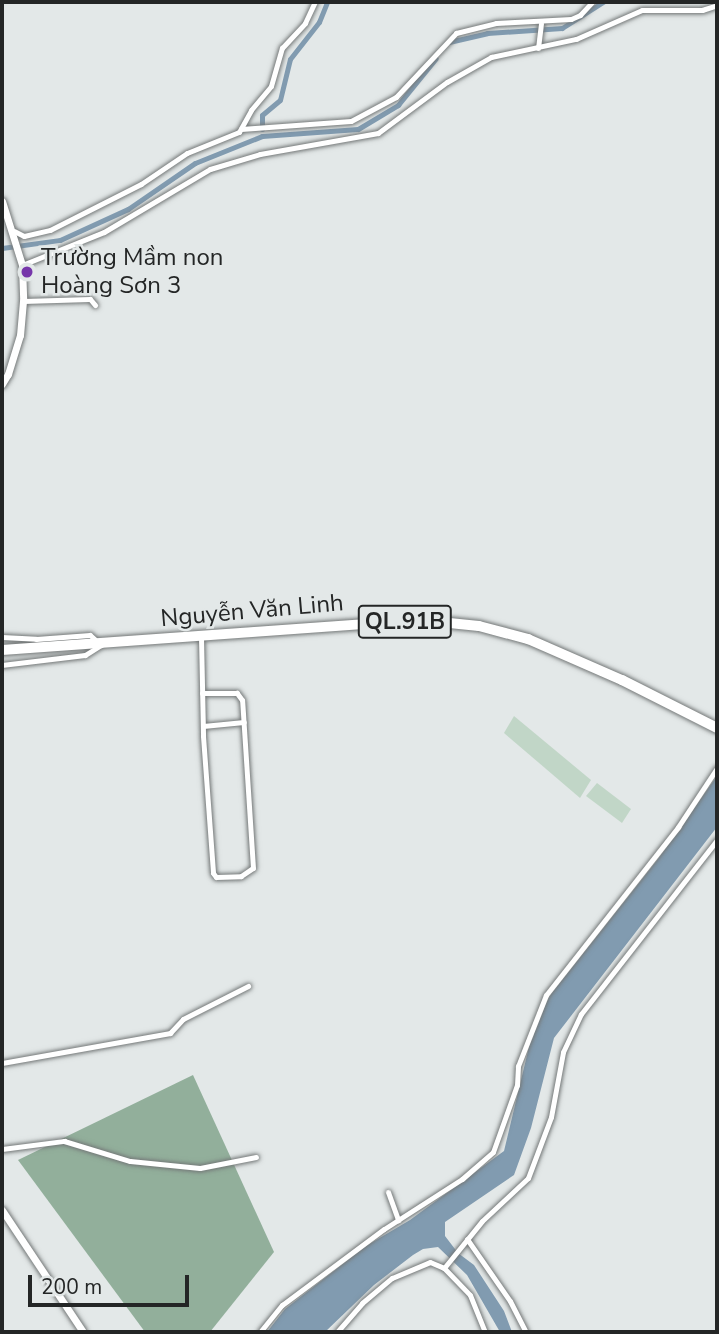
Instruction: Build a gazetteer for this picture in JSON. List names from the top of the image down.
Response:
{
  "streets": {
    "highway": ["Nguyễn Văn Linh", "QL.91B"]
  },
  "places": ["Trường Mầm non Hoàng Sơn 3"],
  "scale_bar": "200 m"
}
